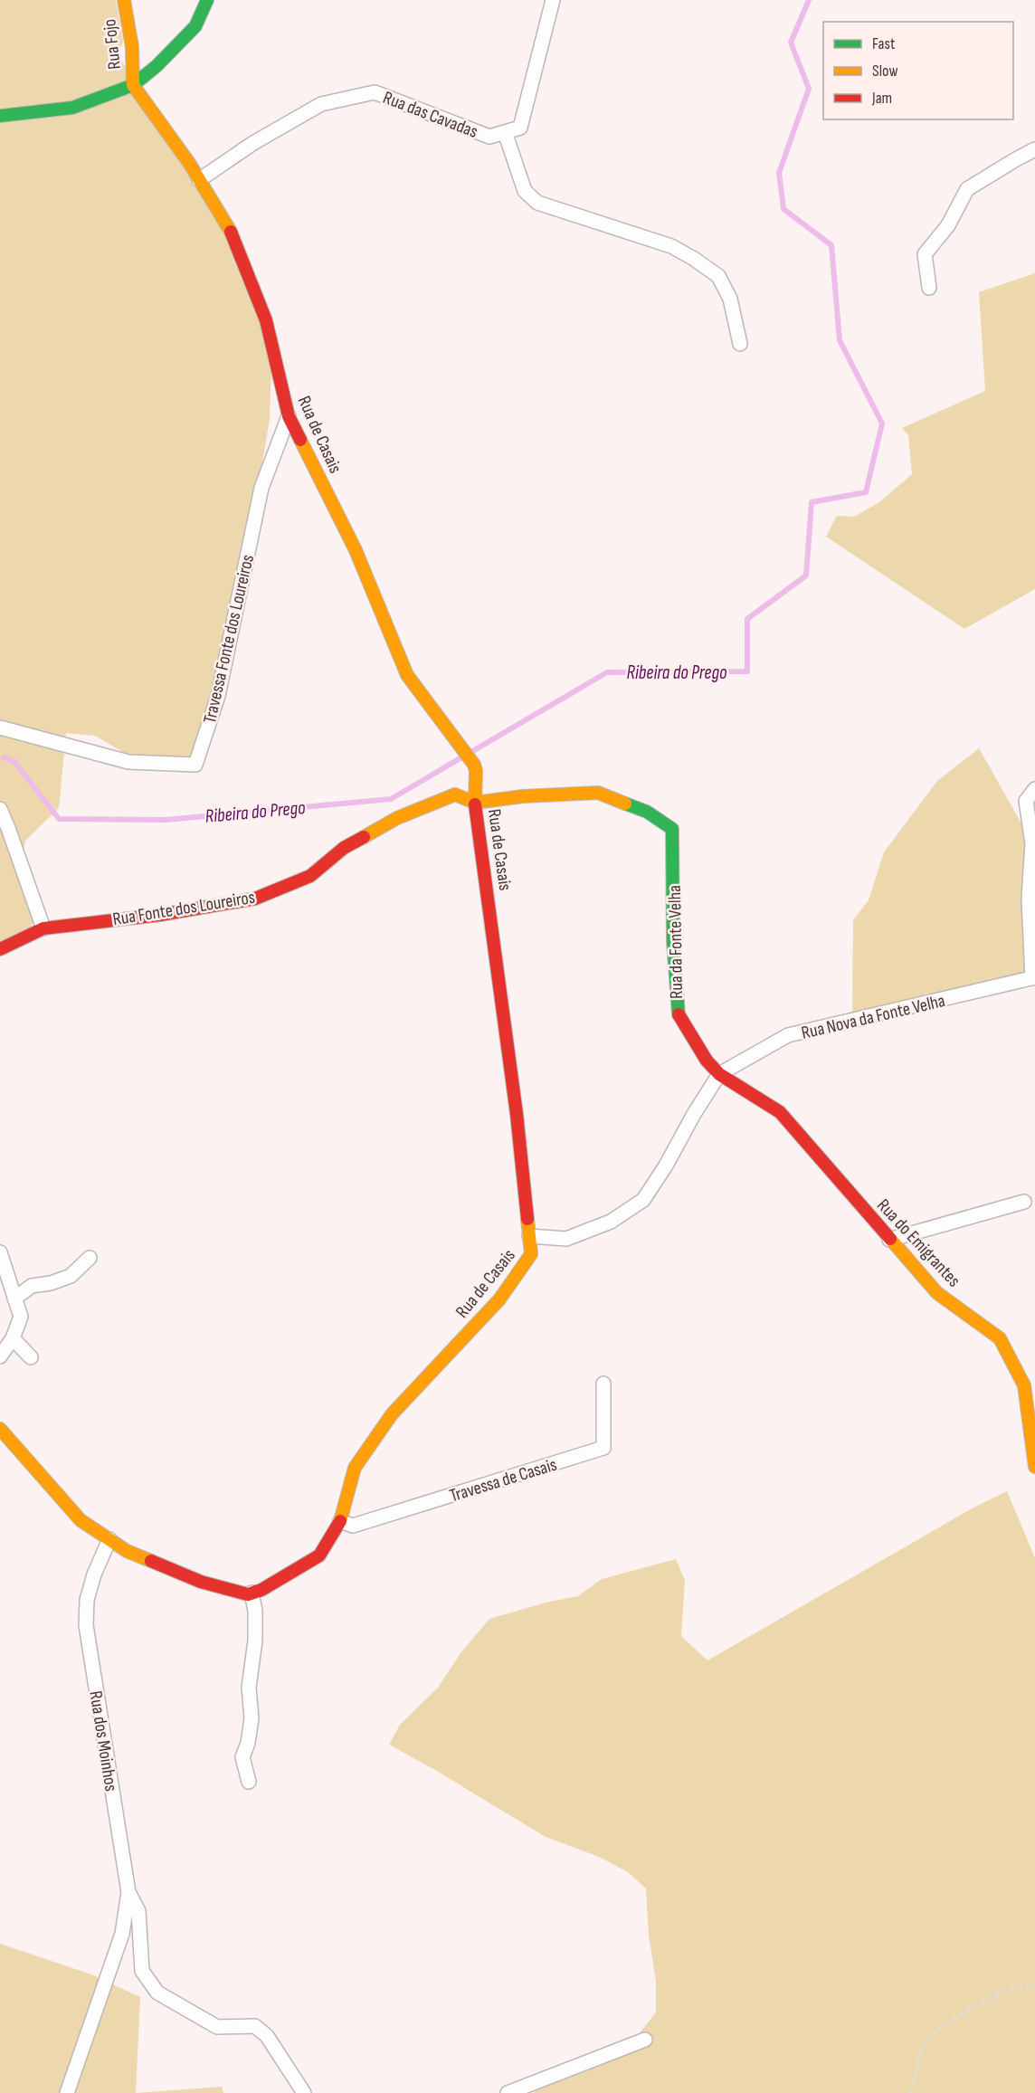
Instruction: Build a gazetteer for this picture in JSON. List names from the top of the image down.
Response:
{
  "streets": {
    "street": [
      "Rua Fojo",
      "Rua das Cavadas",
      "Rua de Casais",
      "Travessa Fonte dos Loureiros",
      "Rua Fonte dos Loureiros",
      "Rua da Fonte Velha",
      "Rua Nova da Fonte Velha",
      "Rua do Emigrantes",
      "Travessa de Casais",
      "Rua dos Moinhos"
    ]
  },
  "crossings": [
    ["Rua Fojo", "Rua de Casais"],
    ["Rua das Cavadas", "Rua de Casais"],
    ["Rua de Casais", "Travessa Fonte dos Loureiros"],
    ["Rua de Casais", "Rua Fonte dos Loureiros"],
    ["Rua de Casais", "Rua da Fonte Velha"],
    ["Rua de Casais", "Travessa de Casais"],
    ["Rua Fonte dos Loureiros", "Rua da Fonte Velha"],
    ["Rua da Fonte Velha", "Rua Nova da Fonte Velha"],
    ["Rua da Fonte Velha", "Rua do Emigrantes"],
    ["Rua Nova da Fonte Velha", "Rua do Emigrantes"]
  ],
  "water": ["Ribeira do Prego"],
  "legend": ["Fast", "Slow", "Jam"]
}
